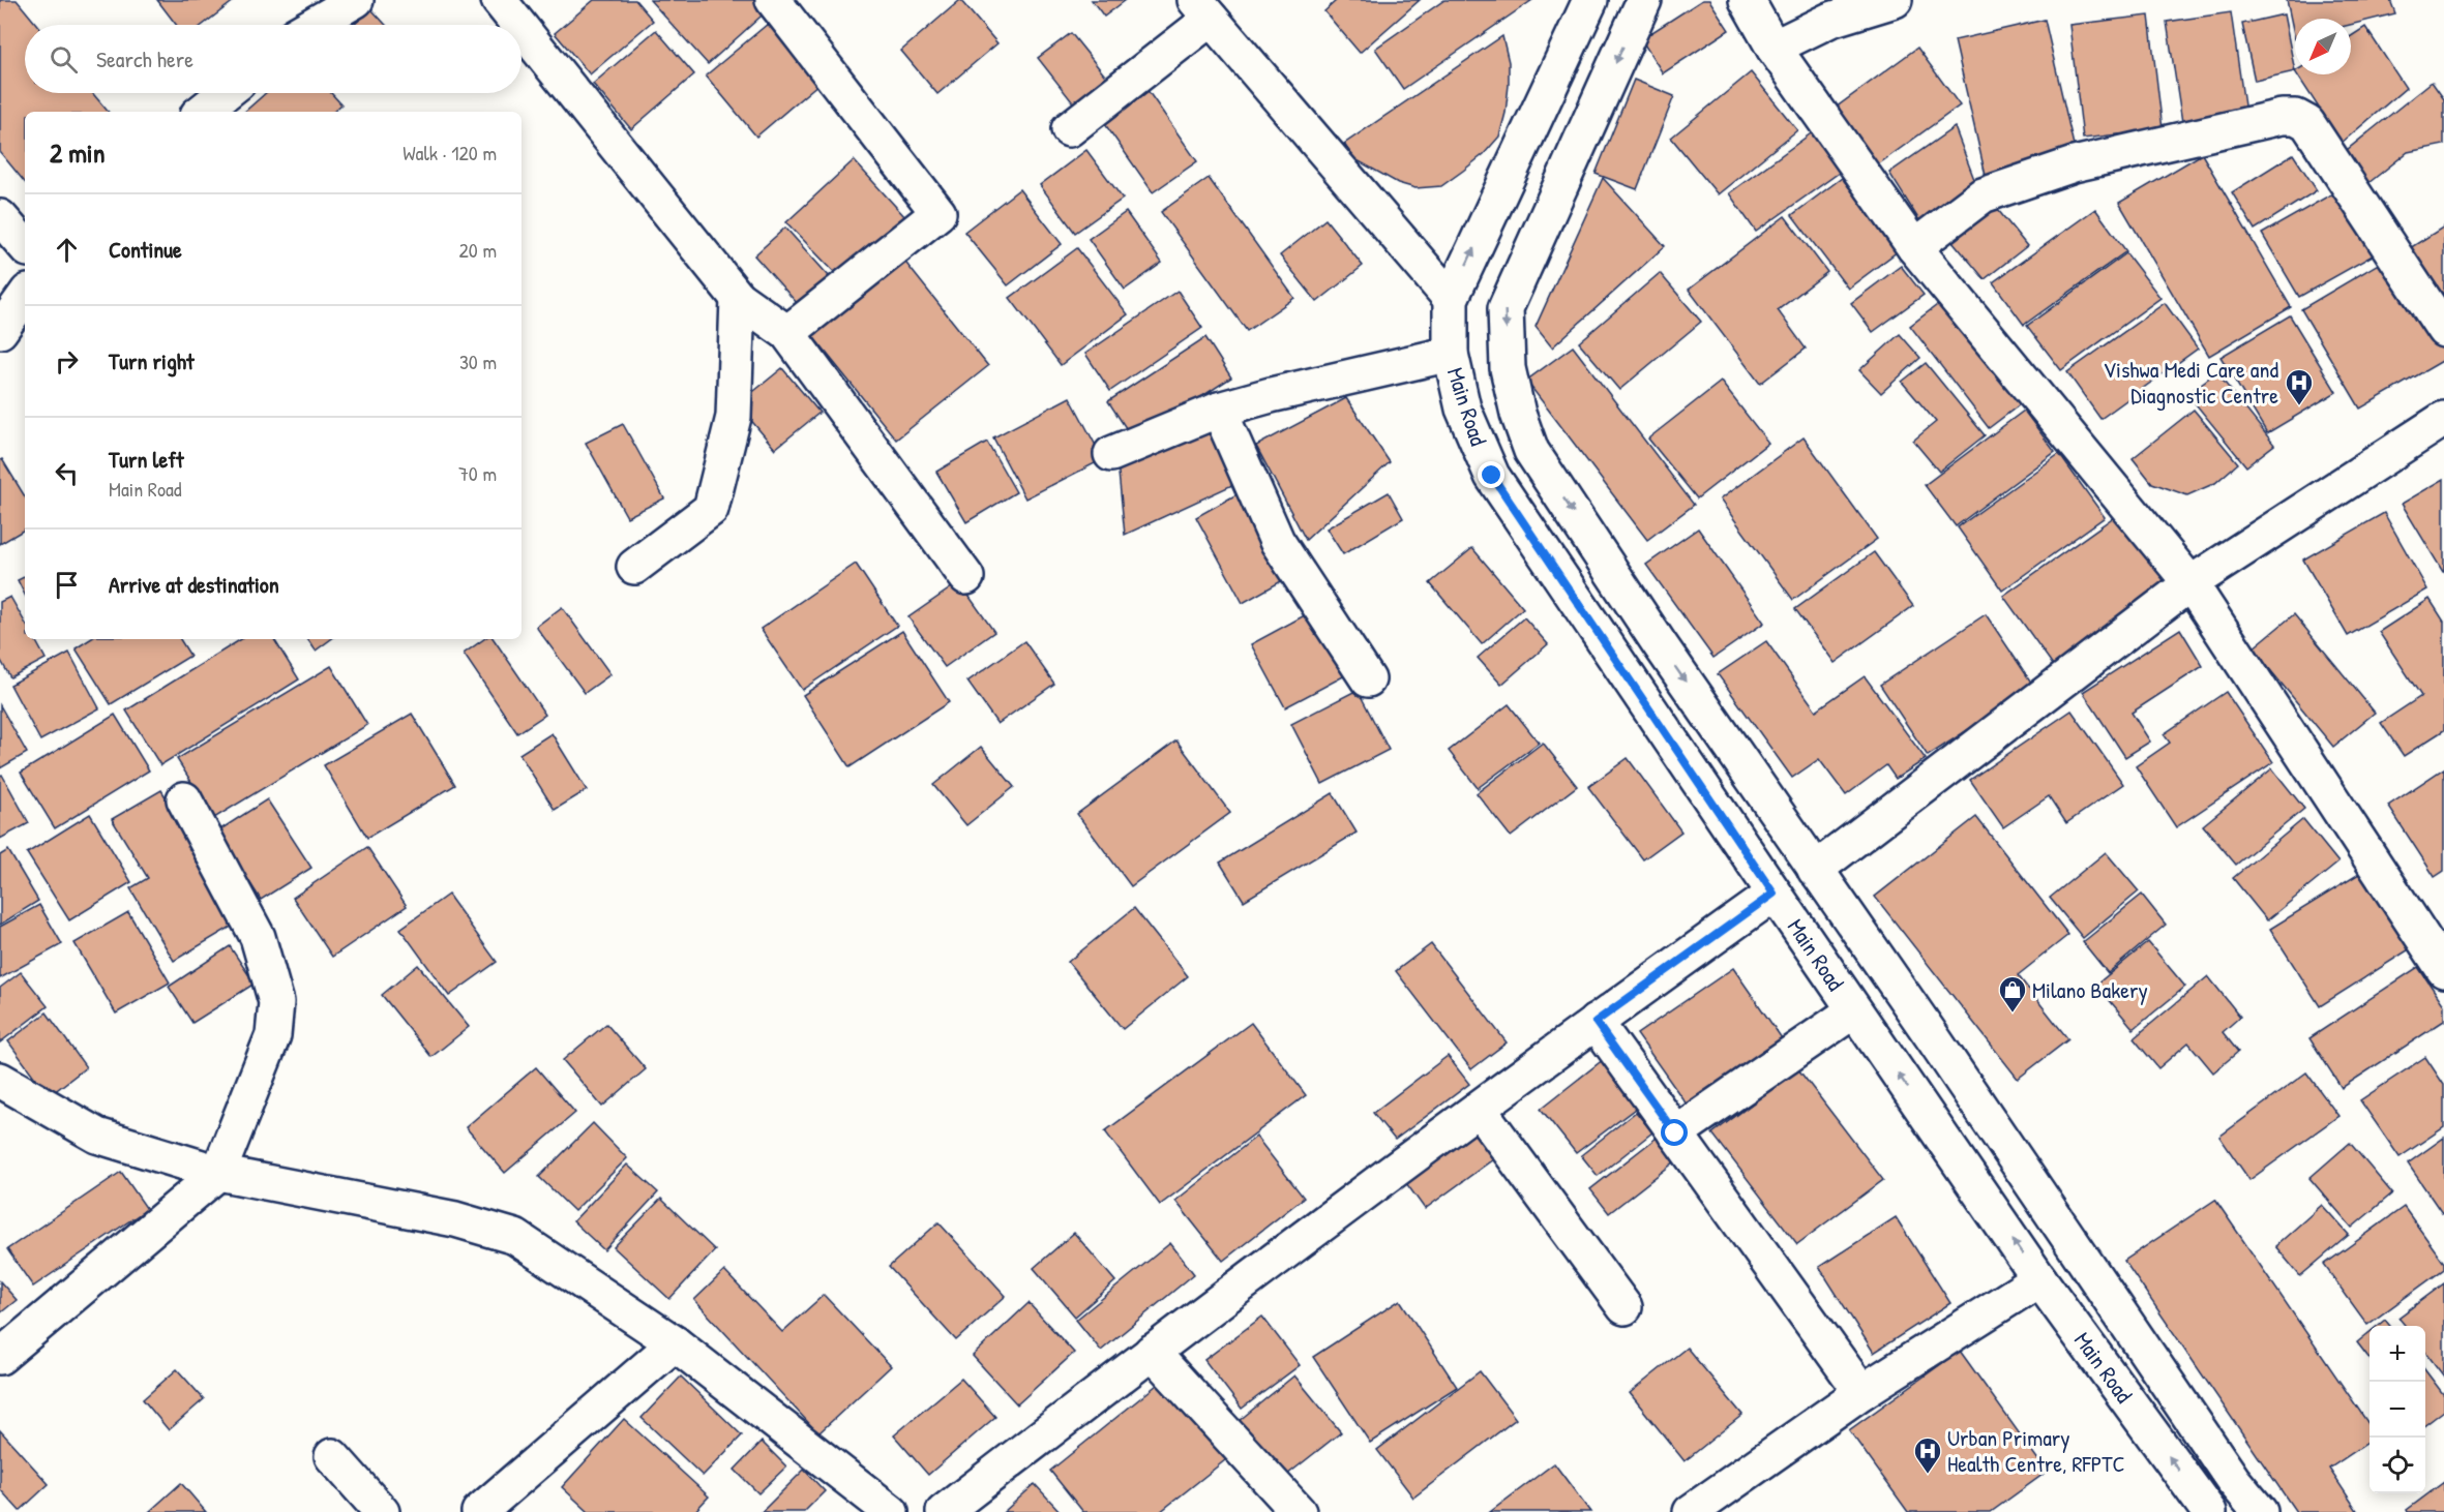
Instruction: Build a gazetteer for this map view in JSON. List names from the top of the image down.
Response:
{
  "streets": {
    "street": ["Main Road"]
  },
  "places": {
    "hospital": ["Vishwa Medi Care and Diagnostic Centre", "Urban Primary Health Centre, RFPTC"],
    "shop": ["Milano Bakery"]
  },
  "north": "bottom left",
  "page": {
    "search": "Search here",
    "heading": ["2 min", "Walk · 120 m"],
    "list": [
      ["Continue", "20 m"],
      ["Turn right", "30 m"],
      ["Turn left", "Main Road", "70 m"],
      "Arrive at destination"
    ],
    "map_buttons": ["+", "−"]
  }
}
